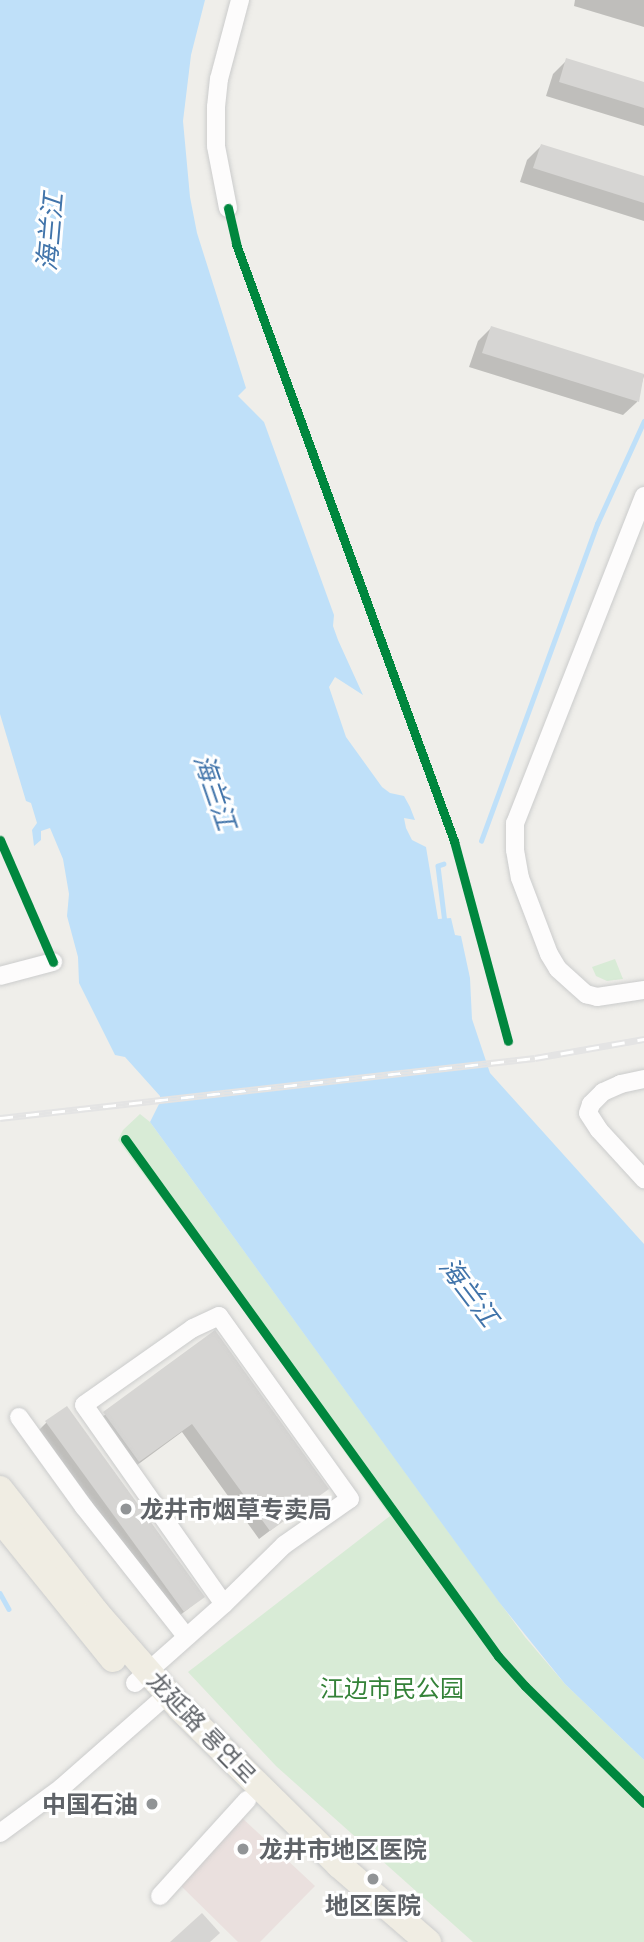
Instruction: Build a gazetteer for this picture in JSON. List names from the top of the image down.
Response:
{
  "streets": {
    "highway": ["龙延路 룡연로"]
  },
  "water": ["海兰江"],
  "parks": ["江边市民公园"],
  "places": [
    "龙井市烟草专卖局",
    "中国石油",
    "龙井市地区医院",
    "地区医院"
  ]
}
